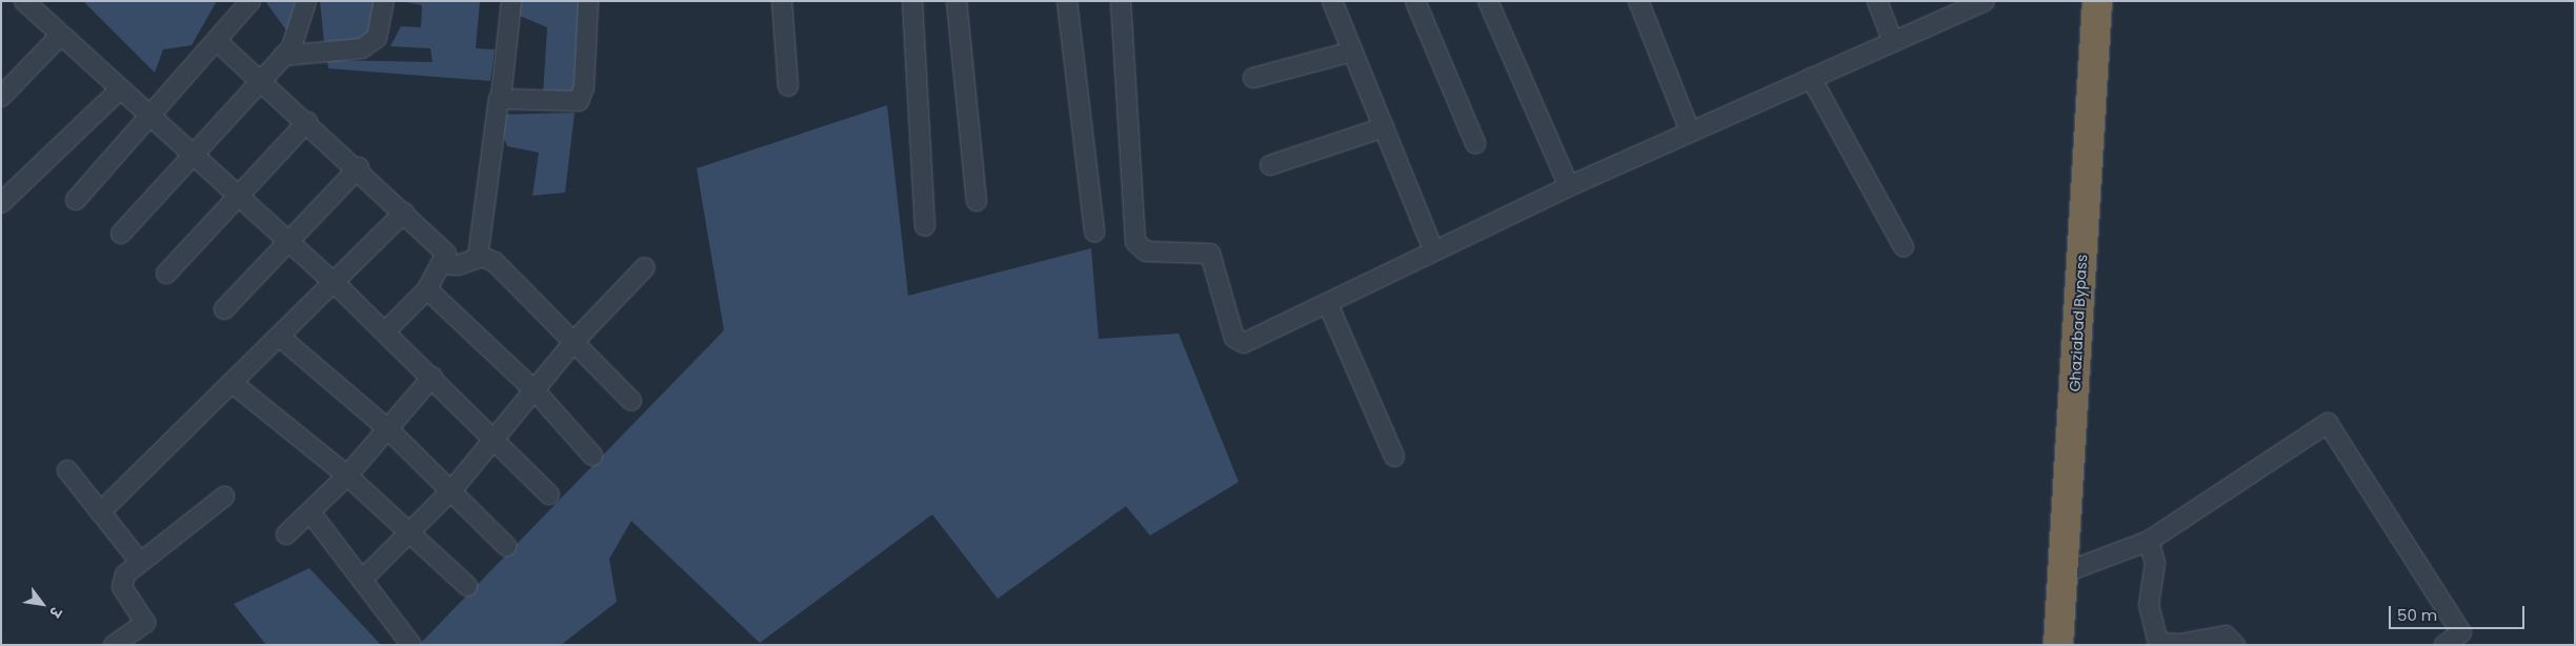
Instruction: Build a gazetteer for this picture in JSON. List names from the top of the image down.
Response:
{
  "streets": {
    "highway": ["Ghaziabad Bypass"]
  },
  "scale_bar": "50 m",
  "north": "bottom right"
}
